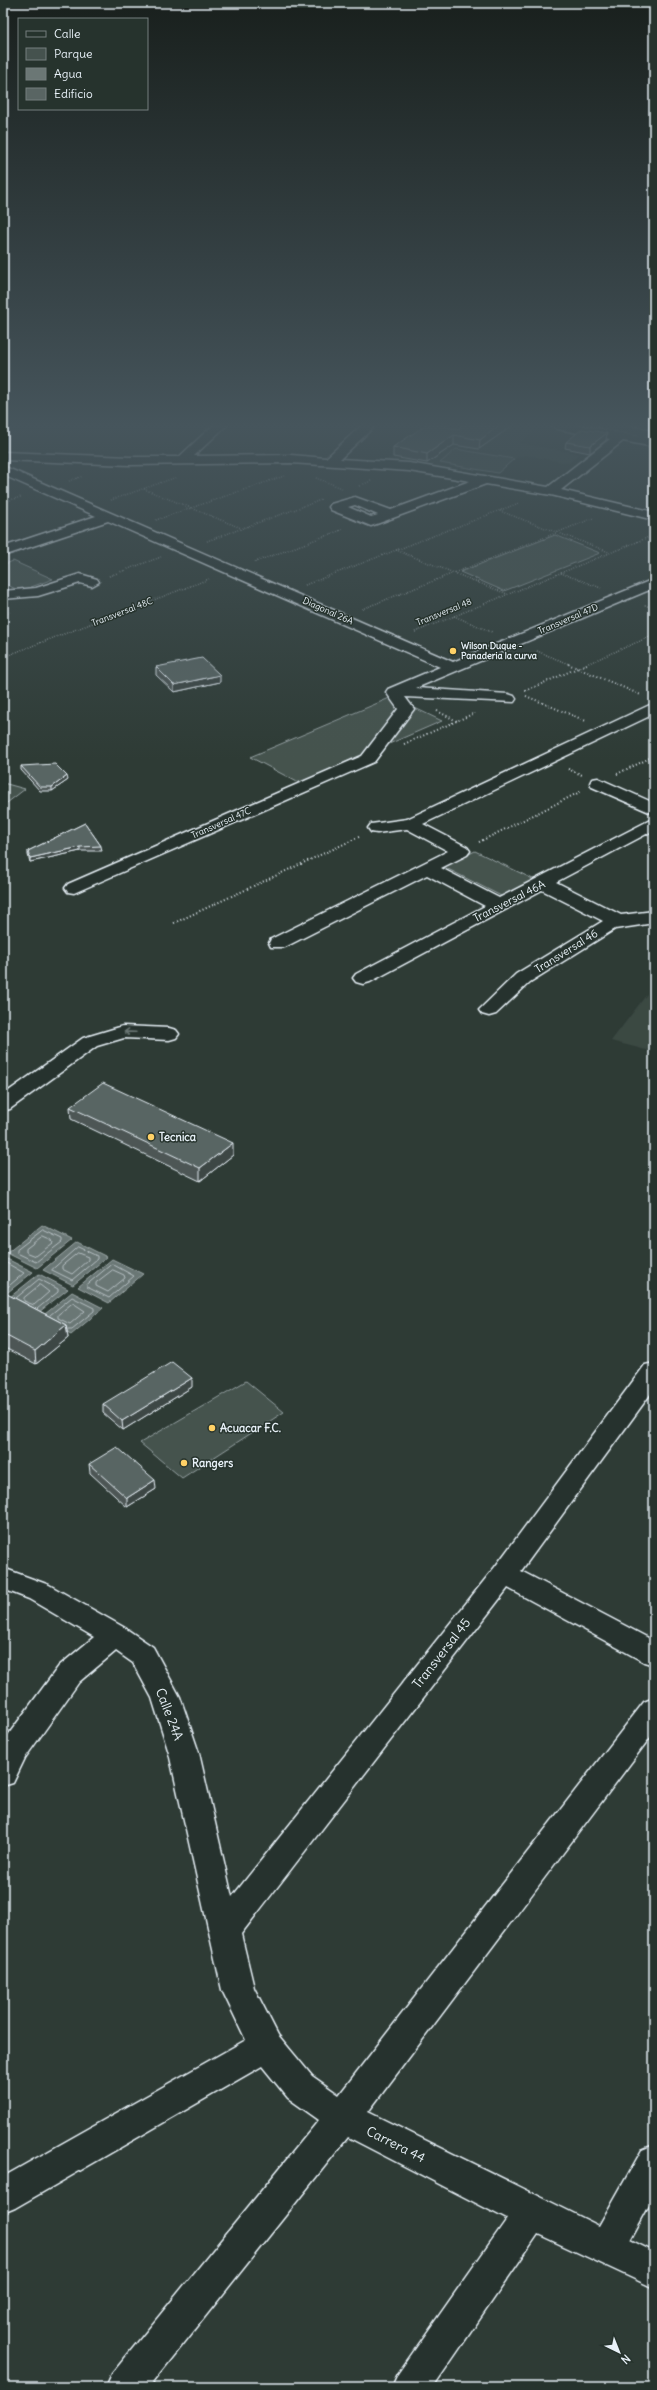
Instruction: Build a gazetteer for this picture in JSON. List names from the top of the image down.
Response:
{
  "streets": {
    "street": [
      "Diagonal 26A",
      "Transversal 47D",
      "Transversal 47C",
      "Transversal 46A",
      "Transversal 46",
      "Transversal 45",
      "Calle 24A",
      "Carrera 44"
    ],
    "path": ["Transversal 48C", "Transversal 48"]
  },
  "crossings": [
    ["Diagonal 26A", "Transversal 48C"],
    ["Diagonal 26A", "Transversal 48"],
    ["Diagonal 26A", "Transversal 47D"],
    ["Transversal 47D", "Transversal 47C"],
    ["Transversal 45", "Calle 24A"],
    ["Transversal 45", "Carrera 44"],
    ["Calle 24A", "Carrera 44"]
  ],
  "places": [
    "Wilson Duque - Panaderia la curva",
    "Tecnica",
    "Acuacar F.C.",
    "Rangers"
  ],
  "legend": [
    "Calle",
    "Parque",
    "Agua",
    "Edificio"
  ],
  "north": "bottom right"
}
